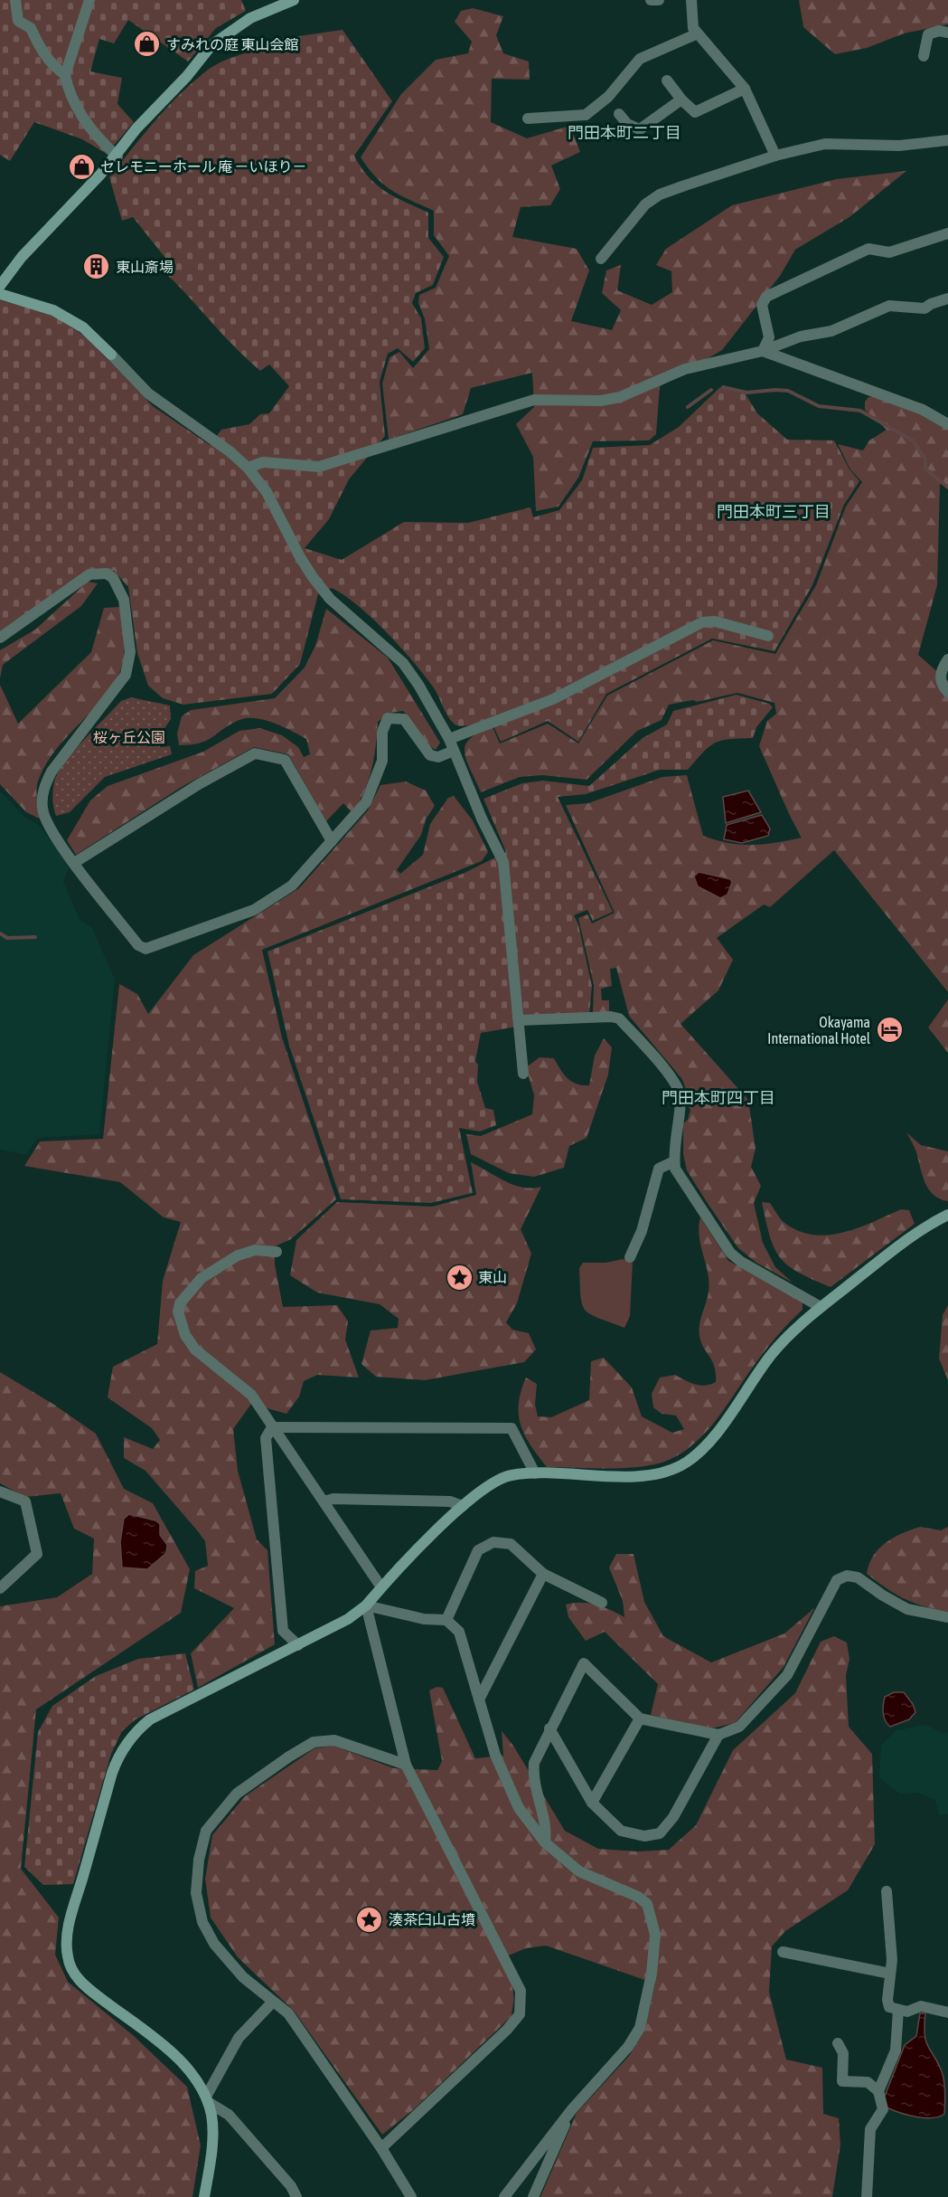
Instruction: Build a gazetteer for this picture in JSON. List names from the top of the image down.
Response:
{
  "districts": ["門田本町二丁目", "門田本町三丁目", "門田本町四丁目"],
  "parks": ["桜ヶ丘公園"],
  "places": {
    "shop": ["すみれの庭 東山会館", "セレモニーホール 庵 －いほり－"],
    "building": ["東山斎場"],
    "hotel": ["Okayama International Hotel"],
    "place": ["東山", "湊茶臼山古墳"]
  }
}
